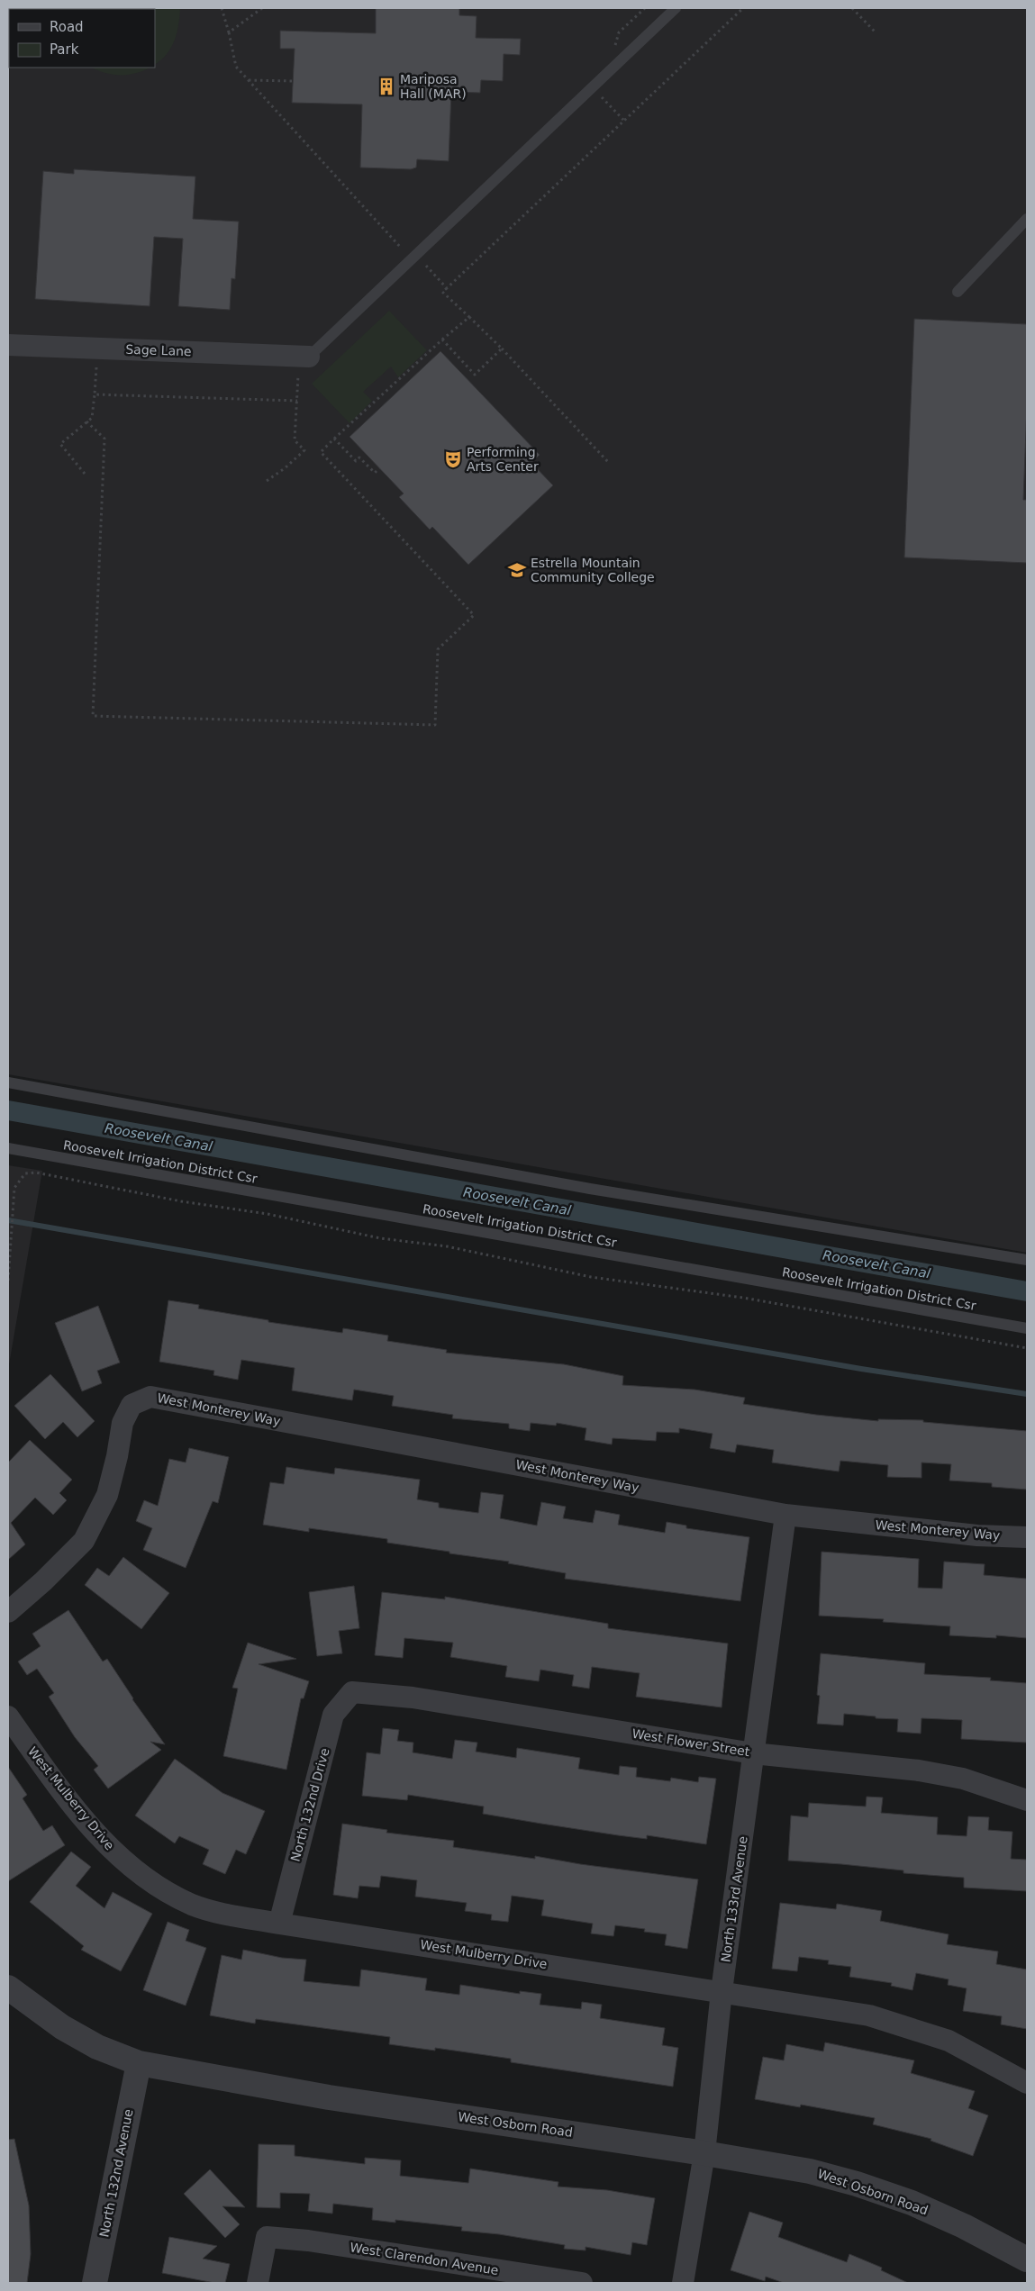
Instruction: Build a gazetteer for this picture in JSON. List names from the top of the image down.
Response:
{
  "streets": {
    "street": [
      "Sage Lane",
      "West Monterey Way",
      "West Flower Street",
      "West Mulberry Drive",
      "North 132nd Drive",
      "North 133rd Avenue",
      "West Osborn Road",
      "North 132nd Avenue",
      "West Clarendon Avenue"
    ],
    "lane": ["Roosevelt Irrigation District Csr"]
  },
  "crossings": [
    ["West Monterey Way", "North 133rd Avenue"],
    ["West Flower Street", "North 132nd Drive"],
    ["West Flower Street", "North 133rd Avenue"],
    ["West Mulberry Drive", "North 132nd Drive"],
    ["West Mulberry Drive", "North 133rd Avenue"],
    ["North 133rd Avenue", "West Osborn Road"],
    ["West Osborn Road", "North 132nd Avenue"]
  ],
  "water": ["Roosevelt Canal"],
  "places": {
    "building": ["Mariposa Hall (MAR)"],
    "theatre": ["Performing Arts Center"],
    "school or university": ["Estrella Mountain Community College"]
  },
  "legend": ["Road", "Park"]
}
